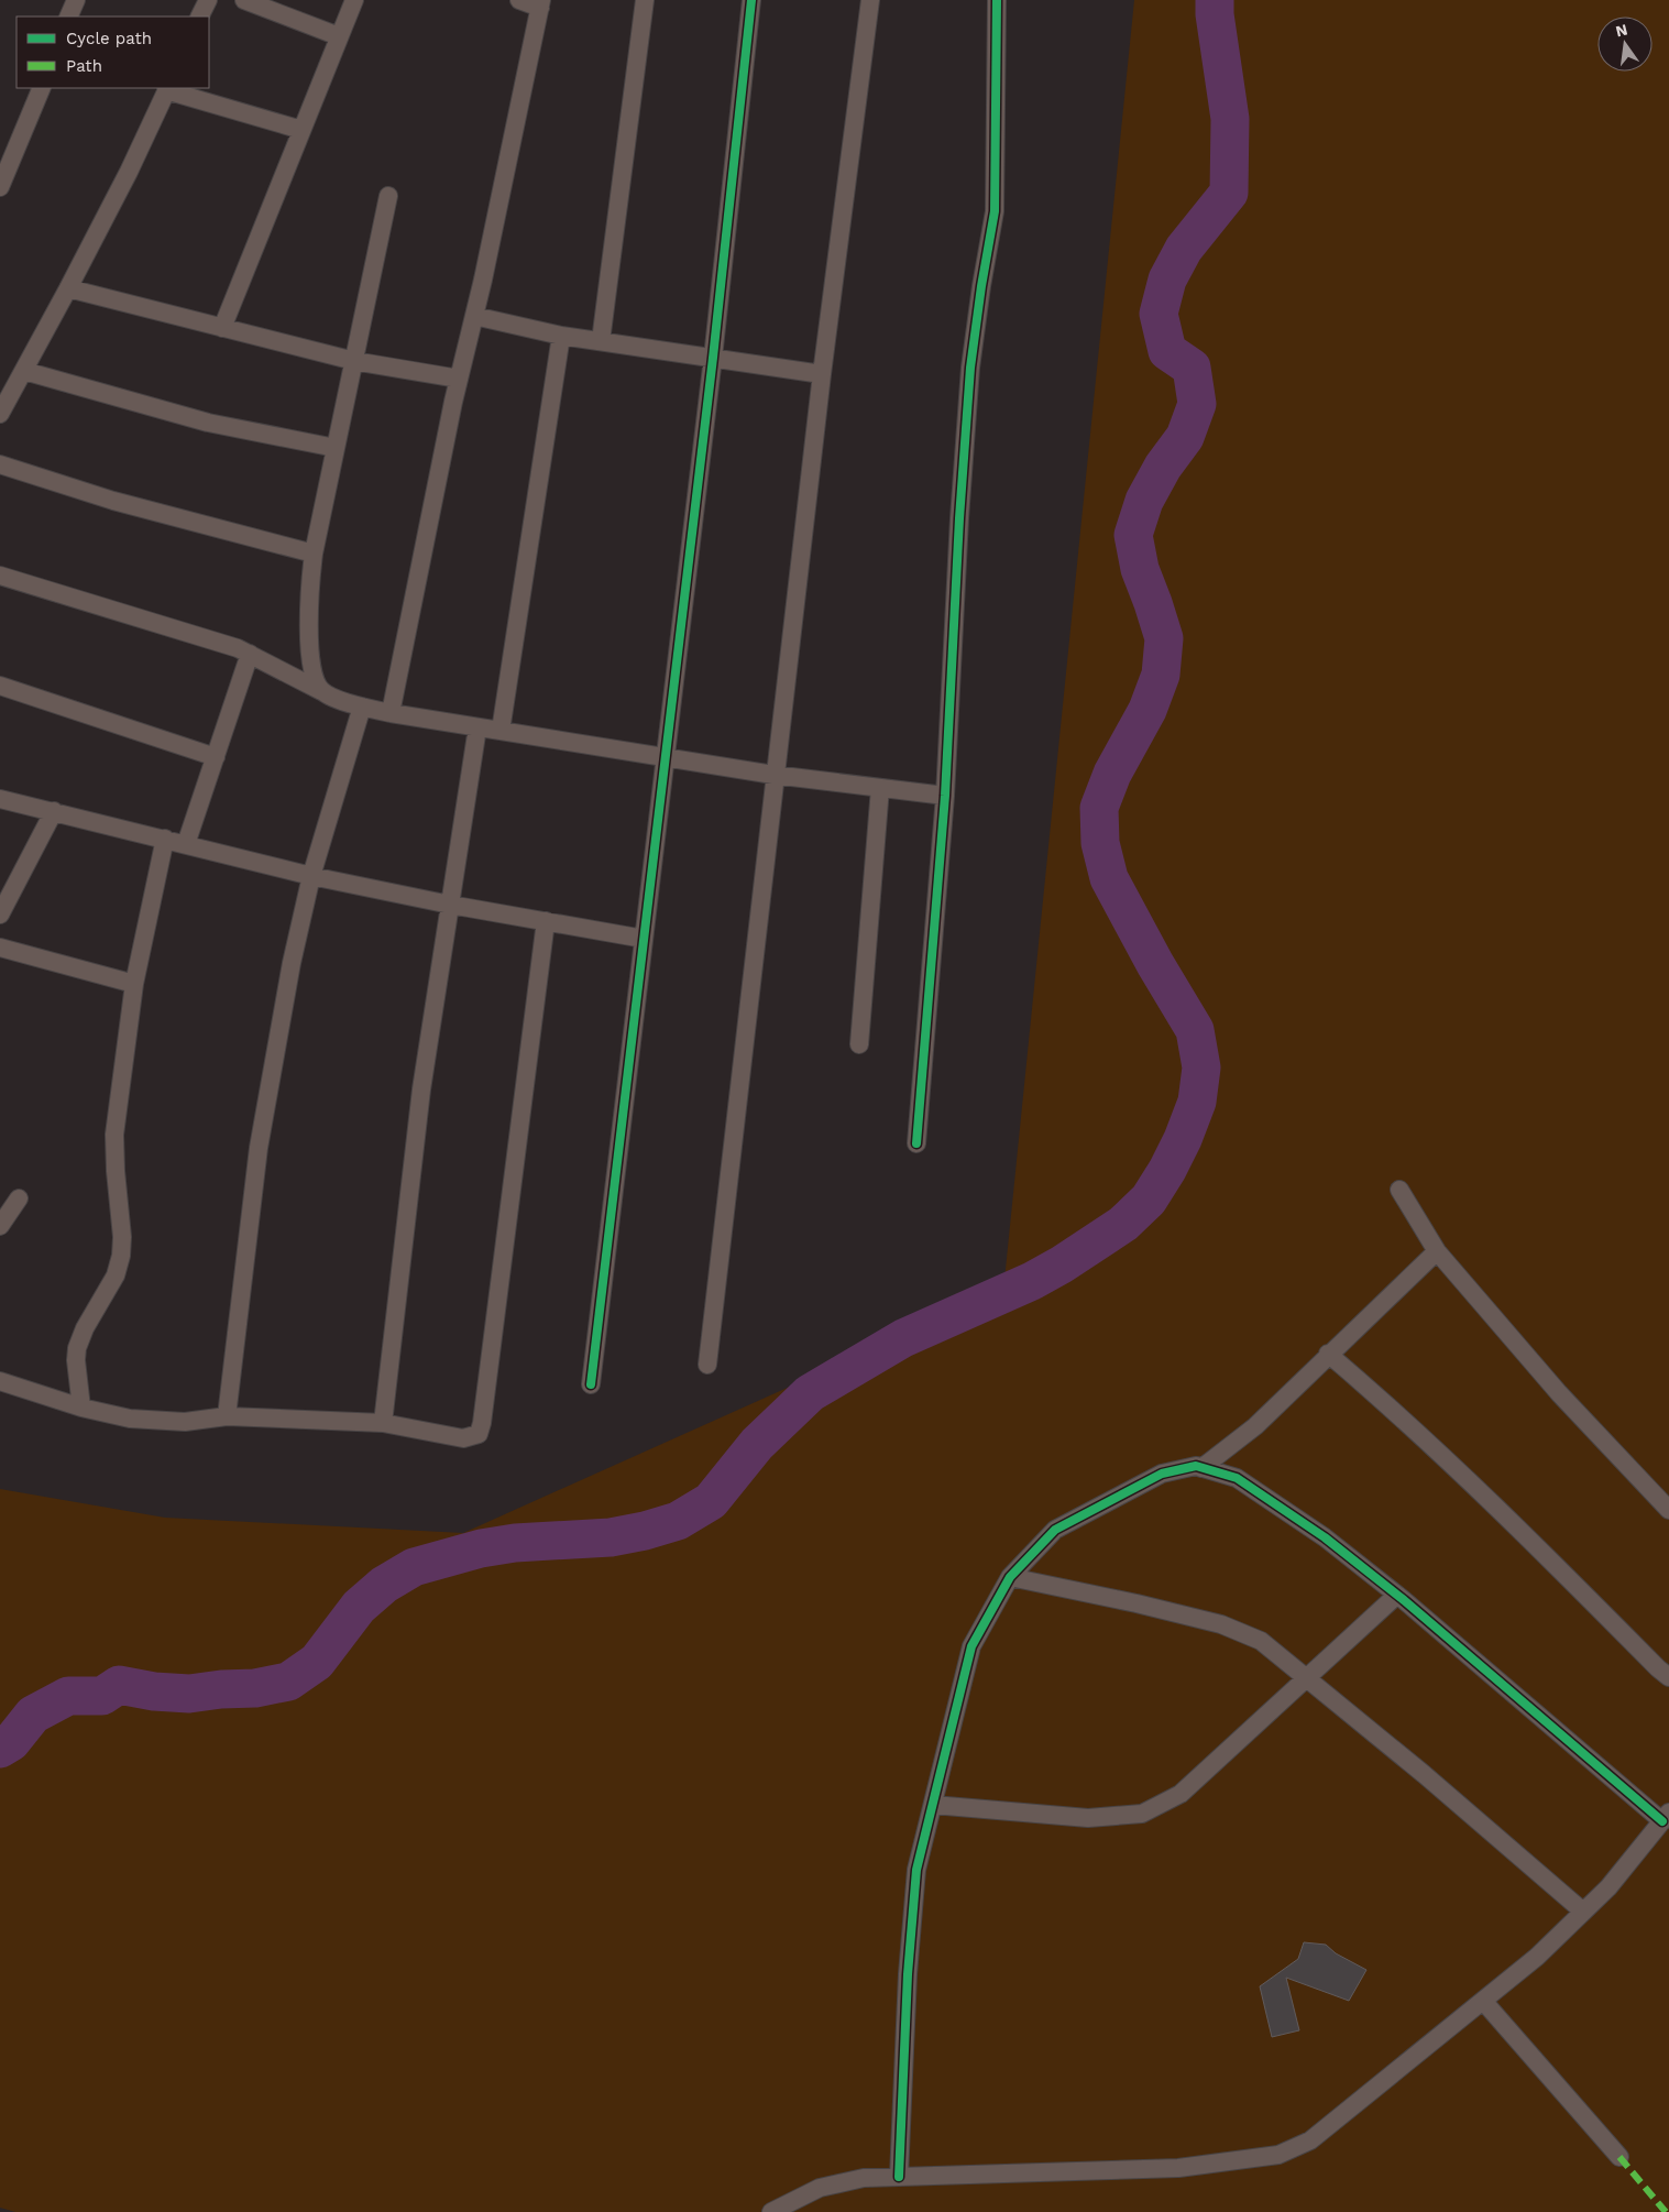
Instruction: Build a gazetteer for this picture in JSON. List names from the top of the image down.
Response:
{
  "legend": ["Cycle path", "Path"],
  "north": "top"
}
